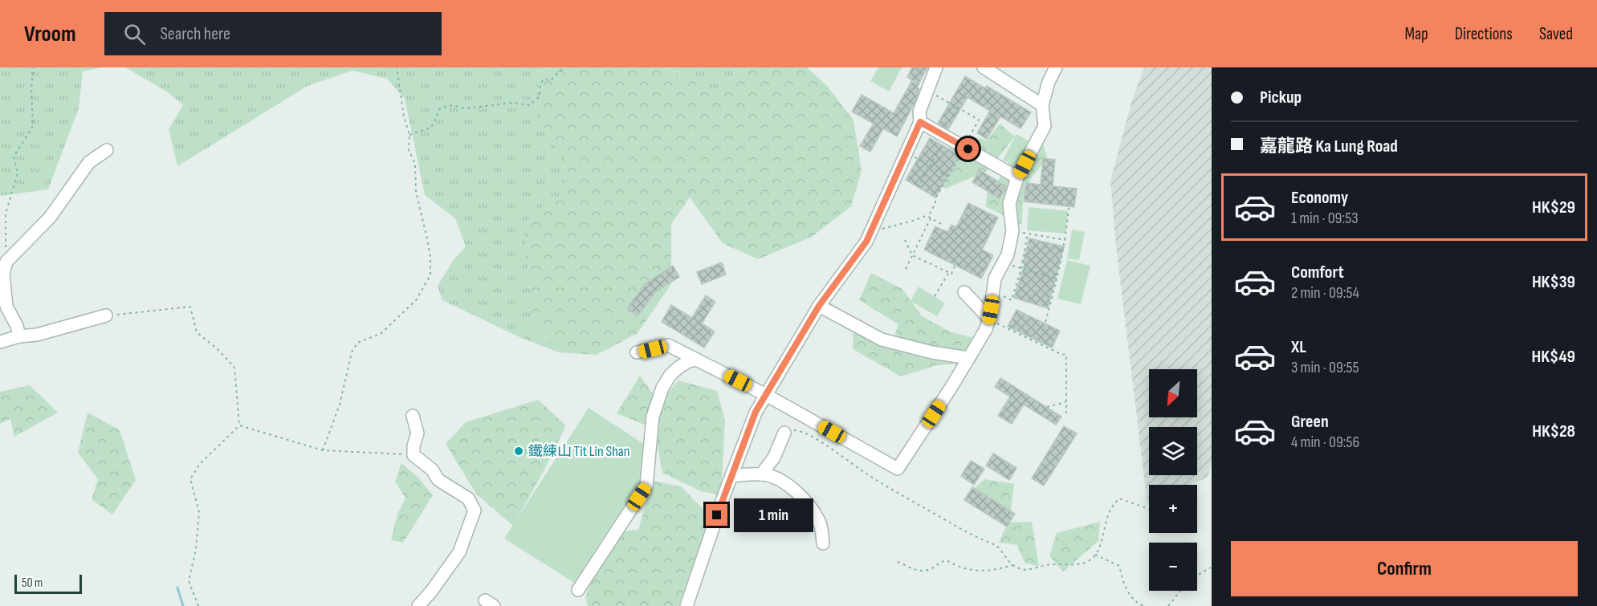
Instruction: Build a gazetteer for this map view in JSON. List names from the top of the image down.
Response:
{
  "places": ["鐵練山 Tit Lin Shan"],
  "scale_bar": "50 m",
  "north": "bottom left",
  "page": {
    "header": "Vroom",
    "search": "Search here",
    "nav": ["Map", "Directions", "Saved"],
    "banner": ["Pickup", "嘉龍路 Ka Lung Road"],
    "list": [
      {
        "name": "Economy",
        "note": "1 min · 09:53",
        "value": "HK$29"
      },
      {
        "name": "Comfort",
        "note": "2 min · 09:54",
        "value": "HK$39"
      },
      {
        "name": "XL",
        "note": "3 min · 09:55",
        "value": "HK$49"
      },
      {
        "name": "Green",
        "note": "4 min · 09:56",
        "value": "HK$28"
      }
    ],
    "map_buttons": ["+", "−"],
    "bubble": "1 min",
    "buttons": "Confirm",
    "scale": "50 m"
  }
}
